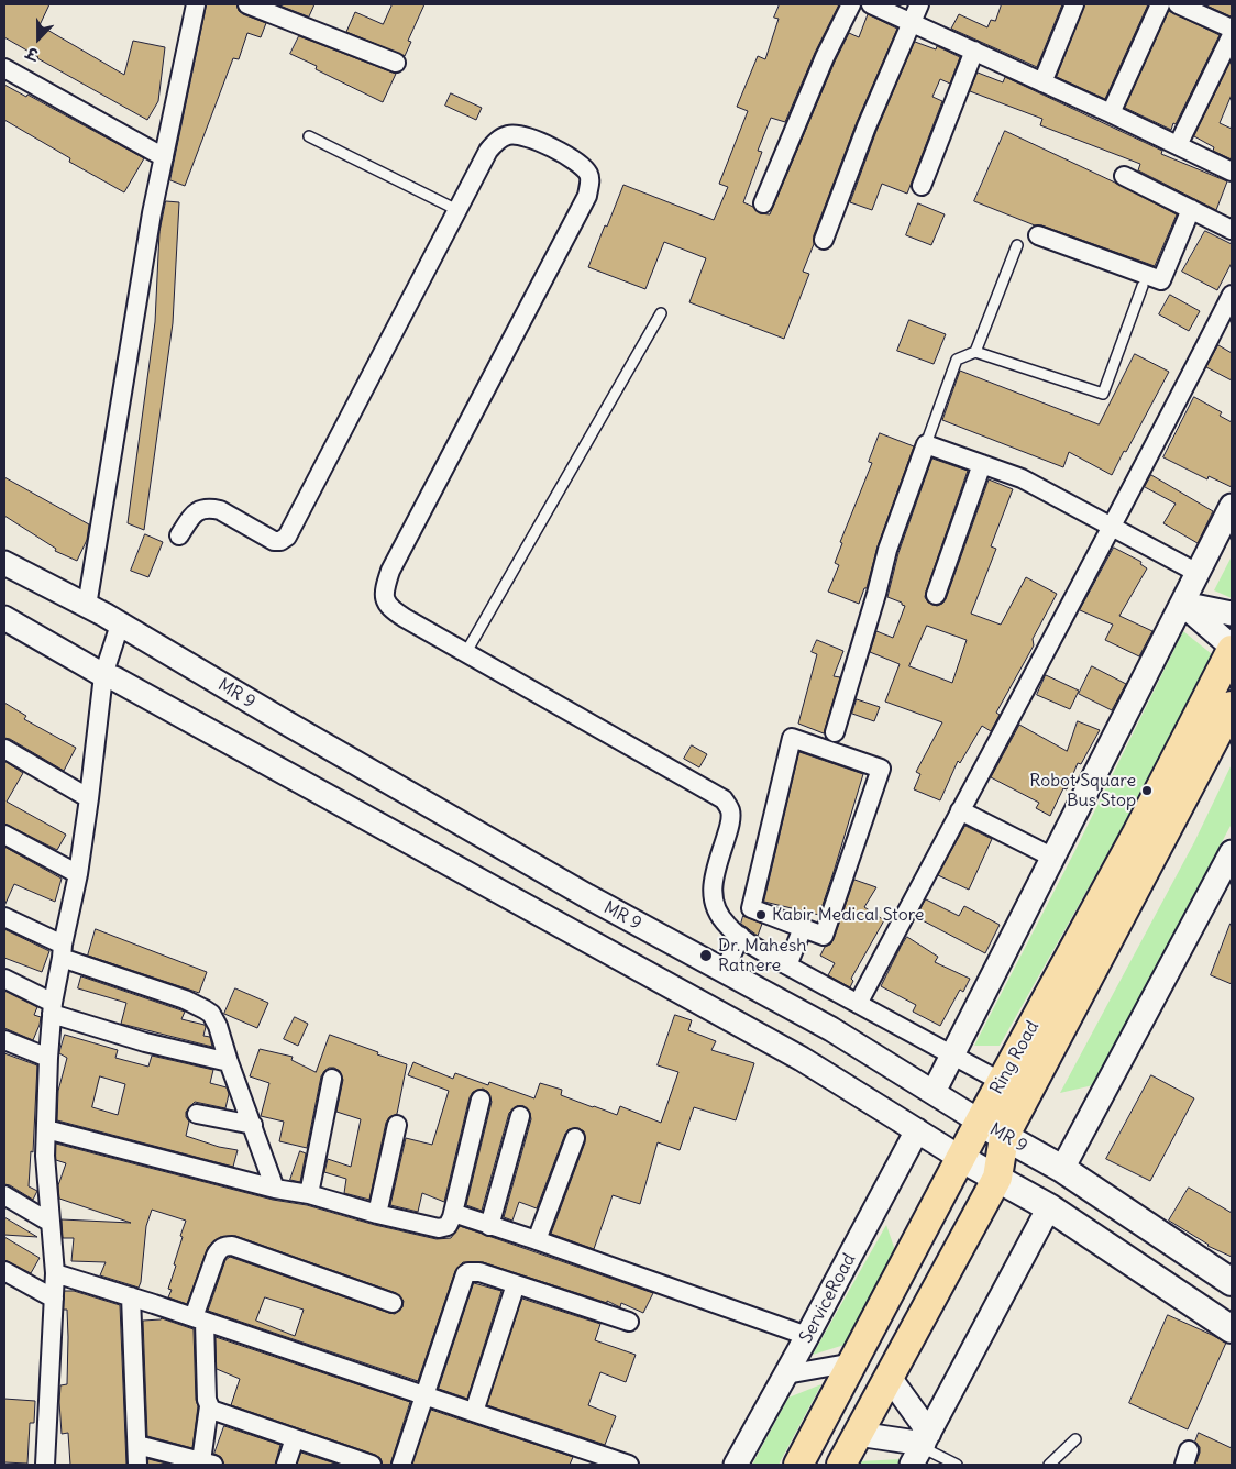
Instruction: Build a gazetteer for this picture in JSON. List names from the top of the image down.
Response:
{
  "streets": {
    "main road": ["MR 9", "Ring Road"],
    "street": ["ServiceRoad"]
  },
  "crossings": [
    ["MR 9", "Ring Road"]
  ],
  "places": ["Robot Square Bus Stop", "Kabir Medical Store", "Dr. Mahesh Ratnere"],
  "north": "bottom"
}
